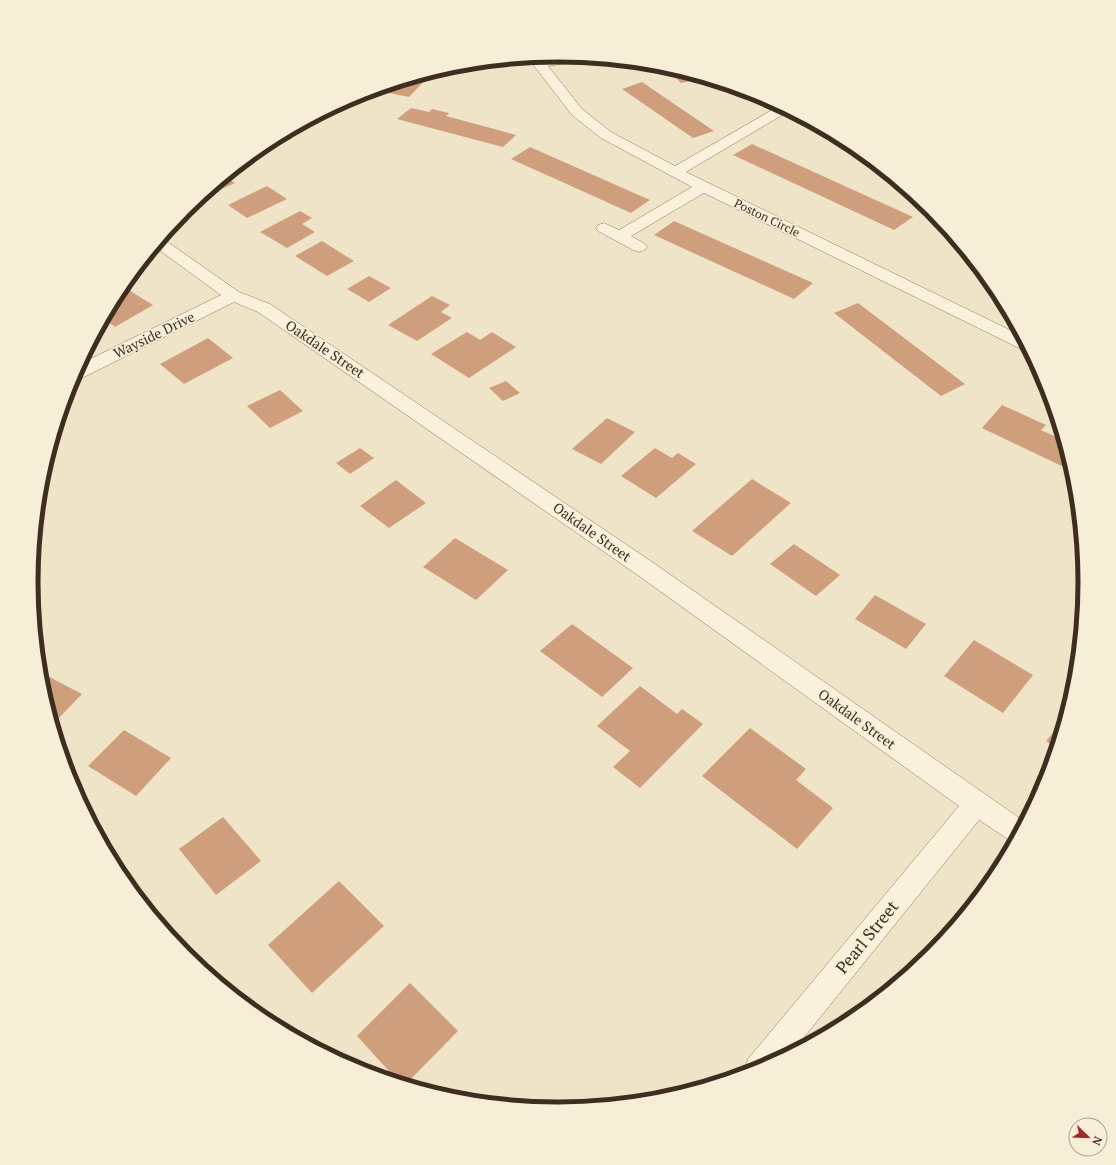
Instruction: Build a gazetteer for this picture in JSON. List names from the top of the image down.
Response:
{
  "streets": {
    "street": [
      "Poston Circle",
      "Wayside Drive",
      "Oakdale Street",
      "Pearl Street"
    ]
  },
  "crossings": [
    ["Wayside Drive", "Oakdale Street"],
    ["Oakdale Street", "Pearl Street"]
  ],
  "north": "bottom right"
}
